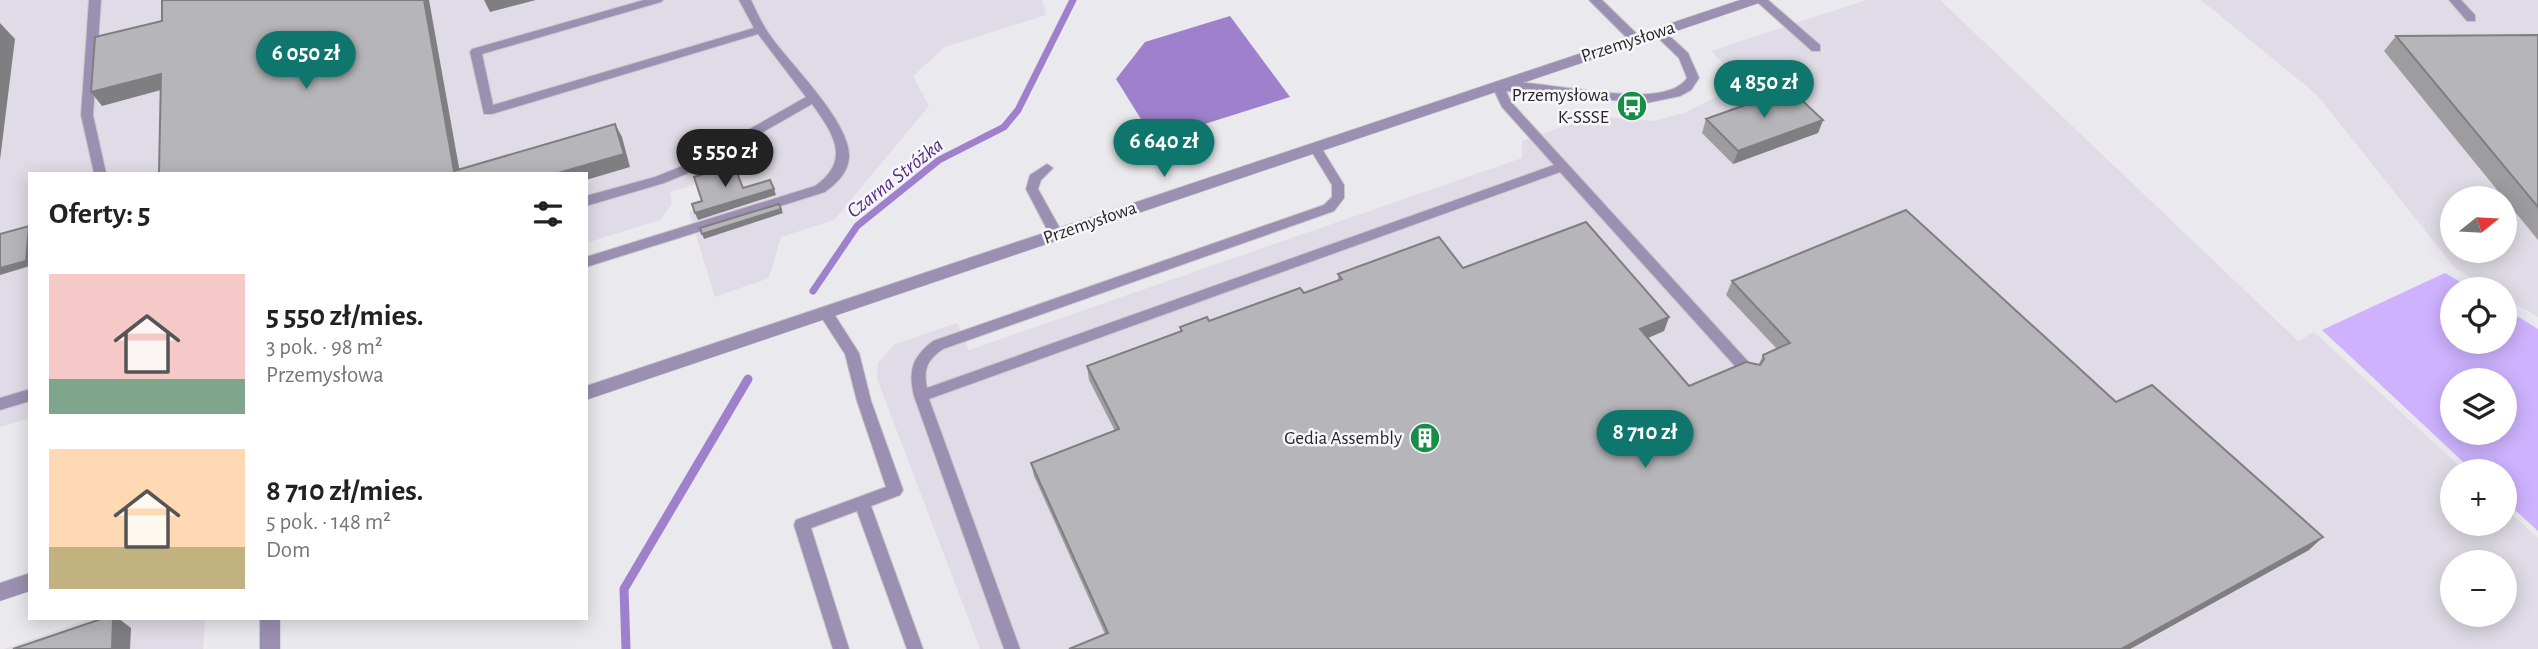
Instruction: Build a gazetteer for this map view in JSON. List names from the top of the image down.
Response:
{
  "streets": {
    "street": ["Przemysłowa"]
  },
  "water": ["Czarna Stróżka"],
  "places": {
    "bus stop": ["Przemysłowa K-SSSE"],
    "building": ["Gedia Assembly"]
  },
  "north": "right",
  "page": {
    "price": [
      "6 050 zł",
      "4 850 zł",
      "6 640 zł",
      "5 550 zł",
      "8 710 zł"
    ],
    "heading": "Oferty: 5",
    "map_buttons": ["+", "−"],
    "list": [
      {
        "name": "5 550 zł/mies.",
        "note": "3 pok. · 98 m² · Przemysłowa"
      },
      {
        "name": "8 710 zł/mies.",
        "note": "5 pok. · 148 m² · Dom"
      }
    ]
  }
}
